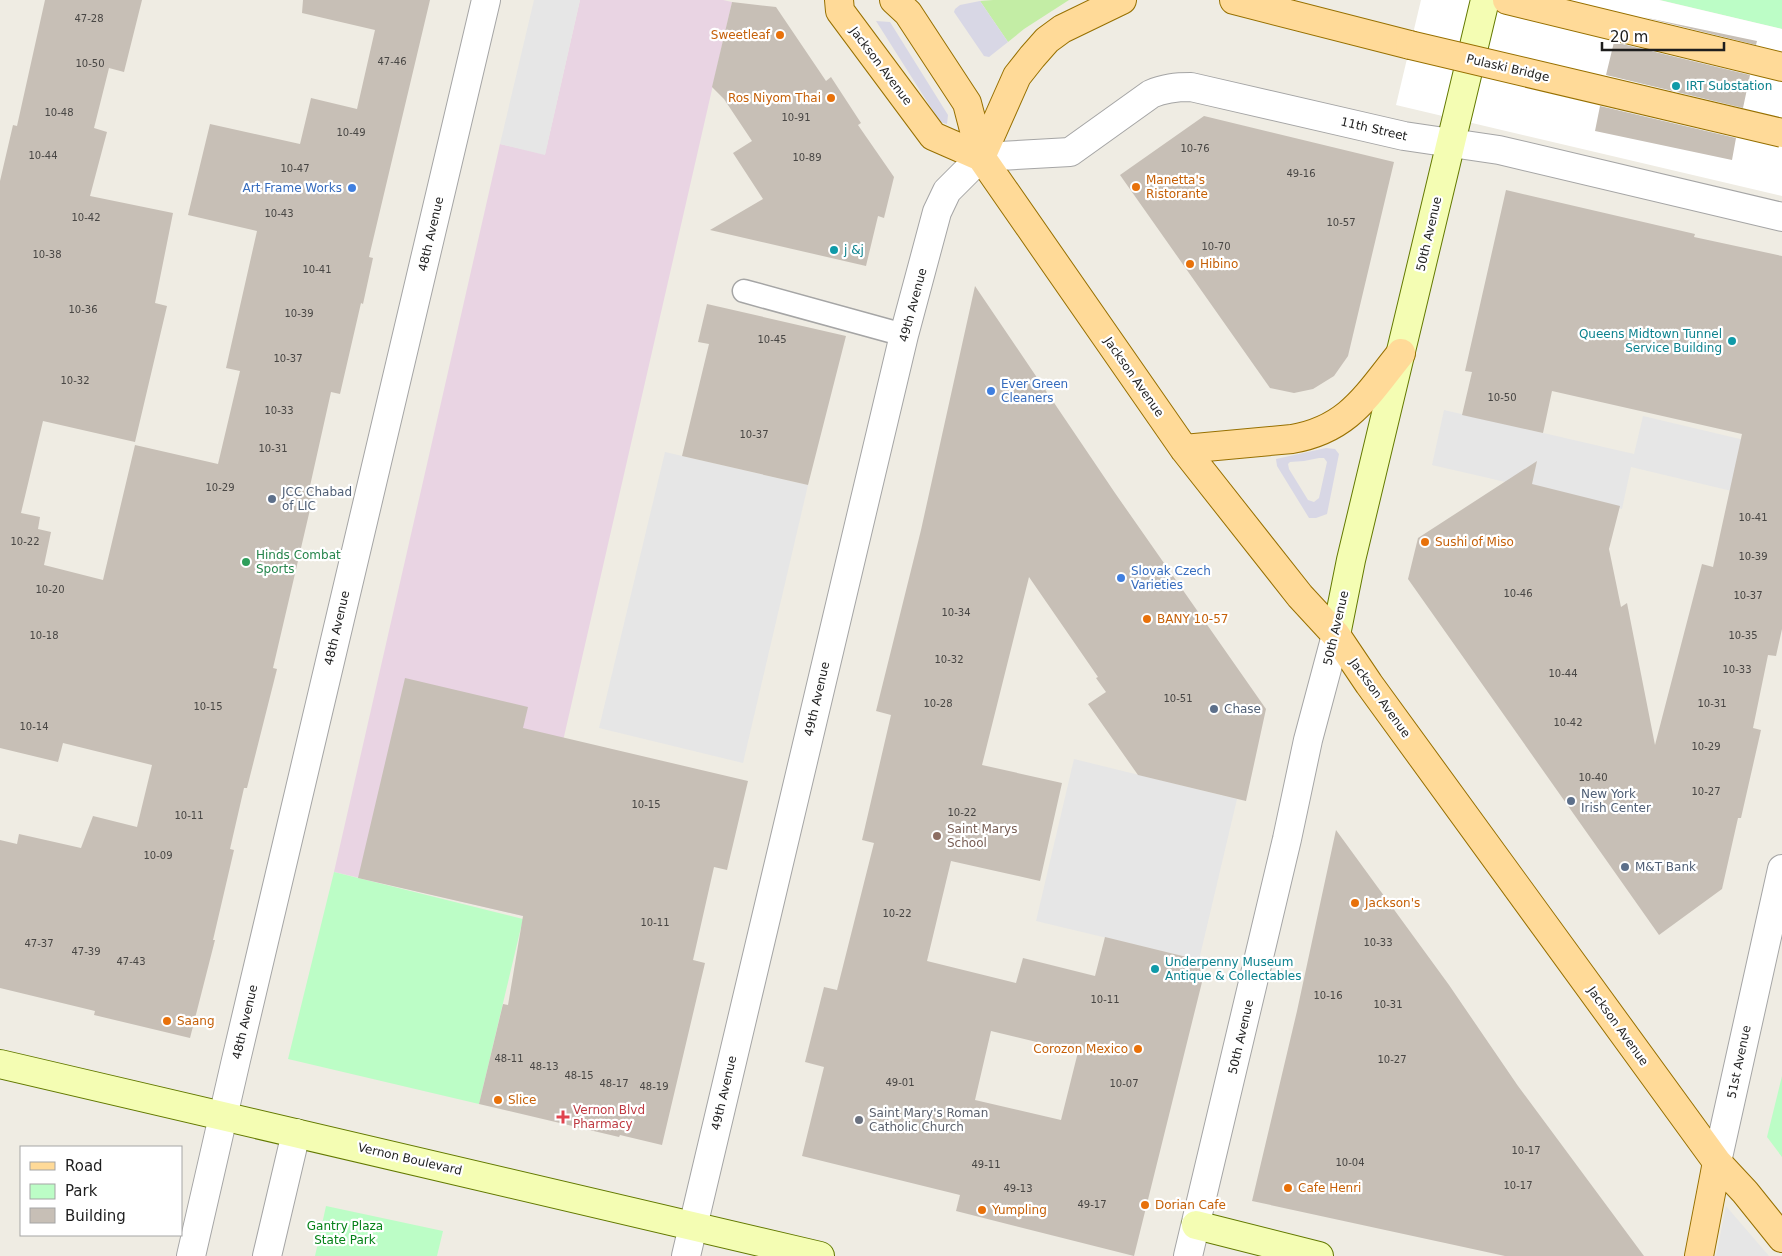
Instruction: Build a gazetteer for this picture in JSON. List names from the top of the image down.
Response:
{
  "streets": {
    "main road": [
      "Jackson Avenue",
      "Pulaski Bridge",
      "50th Avenue",
      "51st Avenue",
      "Vernon Boulevard"
    ],
    "street": ["11th Street", "48th Avenue", "49th Avenue"]
  },
  "crossings": [
    ["Jackson Avenue", "11th Street"],
    ["Jackson Avenue", "50th Avenue"],
    ["Jackson Avenue", "49th Avenue"],
    ["Jackson Avenue", "51st Avenue"],
    ["11th Street", "50th Avenue"],
    ["11th Street", "49th Avenue"],
    ["48th Avenue", "Vernon Boulevard"],
    ["49th Avenue", "Vernon Boulevard"]
  ],
  "parks": ["Gantry Plaza State Park"],
  "places": {
    "other": [
      "Sweetleaf",
      "IRT Substation",
      "Ros Niyom Thai",
      "Manetta's Ristorante",
      "Art Frame Works",
      "j &j",
      "Hibino",
      "Queens Midtown Tunnel Service Building",
      "Ever Green Cleaners",
      "JCC Chabad of LIC",
      "Sushi of Miso",
      "Hinds Combat Sports",
      "Slovak Czech Varieties",
      "BANY 10-57",
      "Chase",
      "New York Irish Center",
      "Saint Marys School",
      "M&T Bank",
      "Jackson's",
      "Underpenny Museum Antique & Collectables",
      "Saang",
      "Corozon Mexico",
      "Slice",
      "Saint Mary's Roman Catholic Church",
      "Cafe Henri",
      "Dorian Cafe",
      "Yumpling"
    ],
    "health": ["Vernon Blvd Pharmacy"]
  },
  "house_numbers": [
    "47-28",
    "47-46",
    "10-50",
    "10-48",
    "10-91",
    "10-49",
    "10-76",
    "10-44",
    "10-89",
    "10-47",
    "49-16",
    "10-43",
    "10-42",
    "10-57",
    "10-70",
    "10-38",
    "10-41",
    "10-36",
    "10-39",
    "10-45",
    "10-37",
    "10-32",
    "10-50",
    "10-33",
    "10-37",
    "10-31",
    "10-29",
    "10-41",
    "10-22",
    "10-39",
    "10-20",
    "10-46",
    "10-37",
    "10-34",
    "10-18",
    "10-35",
    "10-32",
    "10-33",
    "10-44",
    "10-51",
    "10-28",
    "10-31",
    "10-15",
    "10-42",
    "10-14",
    "10-29",
    "10-40",
    "10-27",
    "10-15",
    "10-22",
    "10-11",
    "10-09",
    "10-22",
    "10-11",
    "10-33",
    "47-37",
    "47-39",
    "47-43",
    "10-16",
    "10-11",
    "10-31",
    "48-11",
    "10-27",
    "48-13",
    "48-15",
    "49-01",
    "48-17",
    "10-07",
    "48-19",
    "10-17",
    "10-04",
    "49-11",
    "10-17",
    "49-13",
    "49-17"
  ],
  "legend": ["Road", "Park", "Building"],
  "scale_bar": "20 m"
}
